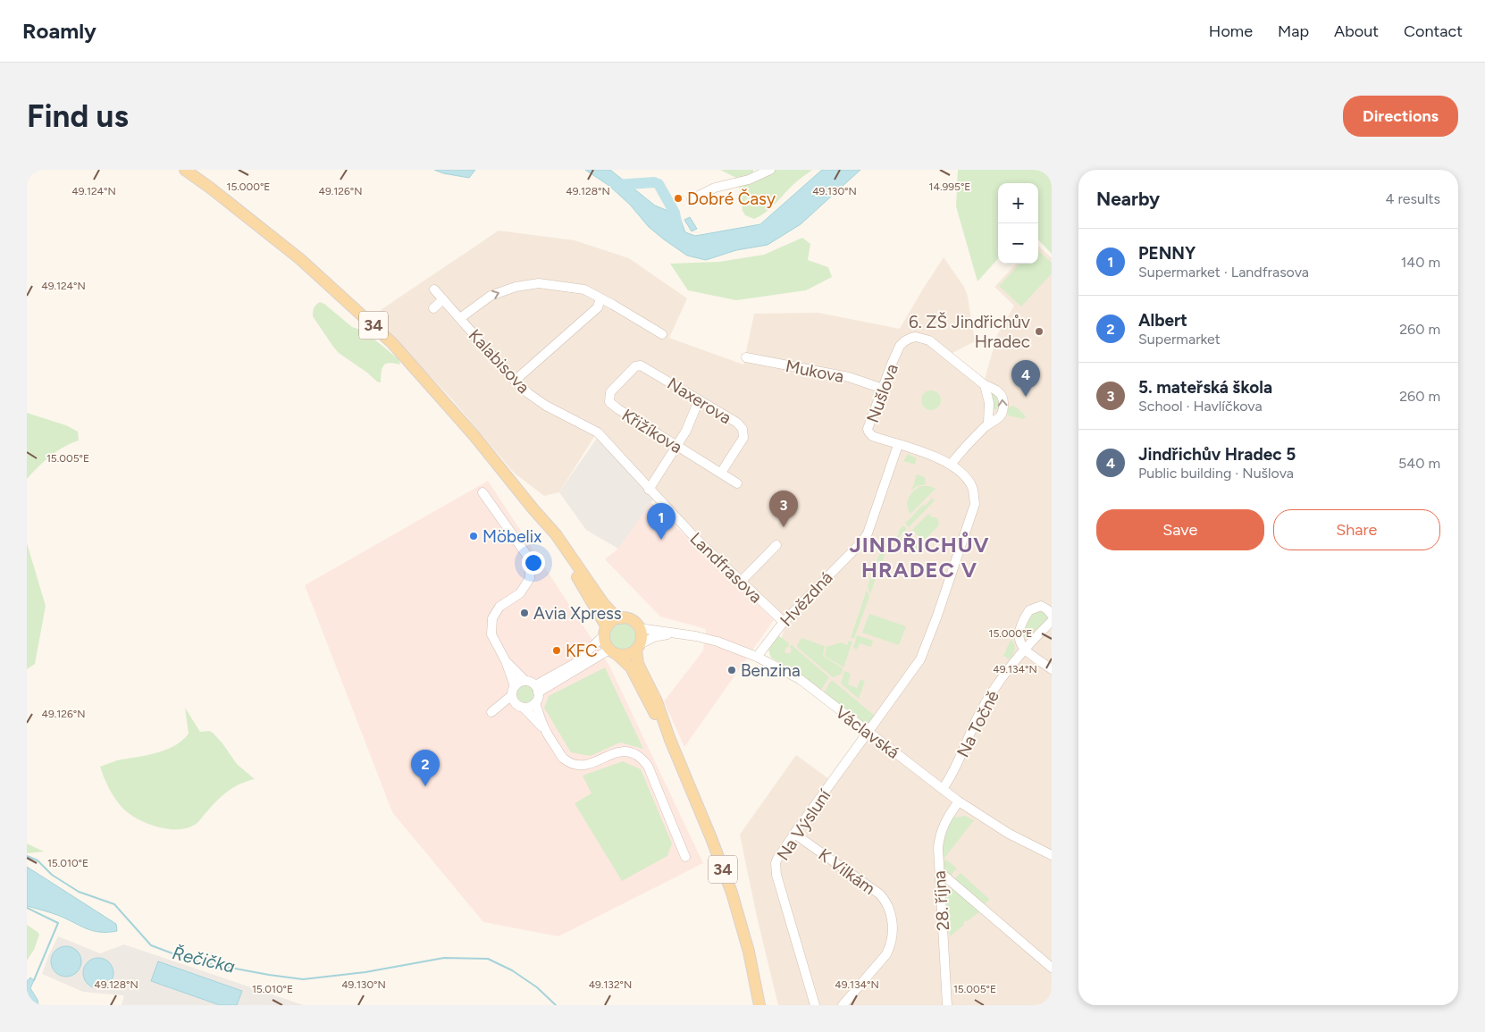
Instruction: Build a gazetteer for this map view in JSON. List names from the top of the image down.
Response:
{
  "streets": {
    "main road": ["34"],
    "street": [
      "Kalabisova",
      "Mukova",
      "Nušlova",
      "Naxerova",
      "Křižíkova",
      "Landfrasova",
      "Hvězdná",
      "Na Točně",
      "Václavská",
      "Na Výsluní",
      "K Vilkám",
      "28. října"
    ]
  },
  "crossings": [
    ["34", "Václavská"],
    ["Kalabisova", "Landfrasova"],
    ["Mukova", "Nušlova"],
    ["Mukova", "Hvězdná"],
    ["Mukova", "Na Výsluní"],
    ["Nušlova", "Hvězdná"],
    ["Nušlova", "Na Výsluní"],
    ["Naxerova", "Křižíkova"],
    ["Landfrasova", "Hvězdná"],
    ["Hvězdná", "Václavská"],
    ["Hvězdná", "Na Výsluní"],
    ["Na Točně", "Václavská"],
    ["Václavská", "Na Výsluní"],
    ["Václavská", "28. října"],
    ["Na Výsluní", "K Vilkám"]
  ],
  "districts": ["JINDŘICHŮV HRADEC V"],
  "water": ["Řečička"],
  "places": [
    "Dobré Časy",
    "6. ZŠ Jindřichův Hradec",
    "Möbelix",
    "Avia Xpress",
    "KFC",
    "Benzina"
  ],
  "page": {
    "header": "Roamly",
    "nav": [
      "Home",
      "Map",
      "About",
      "Contact"
    ],
    "buttons": [
      "Directions",
      ["Save", "Share"]
    ],
    "title": "Find us",
    "heading": ["Nearby", "4 results"],
    "map_buttons": ["+", "−"],
    "list": [
      {
        "mark": "1",
        "name": "PENNY",
        "note": "Supermarket · Landfrasova",
        "value": "140 m"
      },
      {
        "mark": "2",
        "name": "Albert",
        "note": "Supermarket",
        "value": "260 m"
      },
      {
        "mark": "3",
        "name": "5. mateřská škola",
        "note": "School · Havlíčkova",
        "value": "260 m"
      },
      {
        "mark": "4",
        "name": "Jindřichův Hradec 5",
        "note": "Public building · Nušlova",
        "value": "540 m"
      }
    ],
    "pins": [
      "4",
      "3",
      "1",
      "2"
    ]
  },
  "coordinates": [
    "15.000°E",
    "14.995°E",
    "49.124°N",
    "49.126°N",
    "49.128°N",
    "49.130°N",
    "15.005°E",
    "49.134°N",
    "15.010°E",
    "49.132°N"
  ]
}
